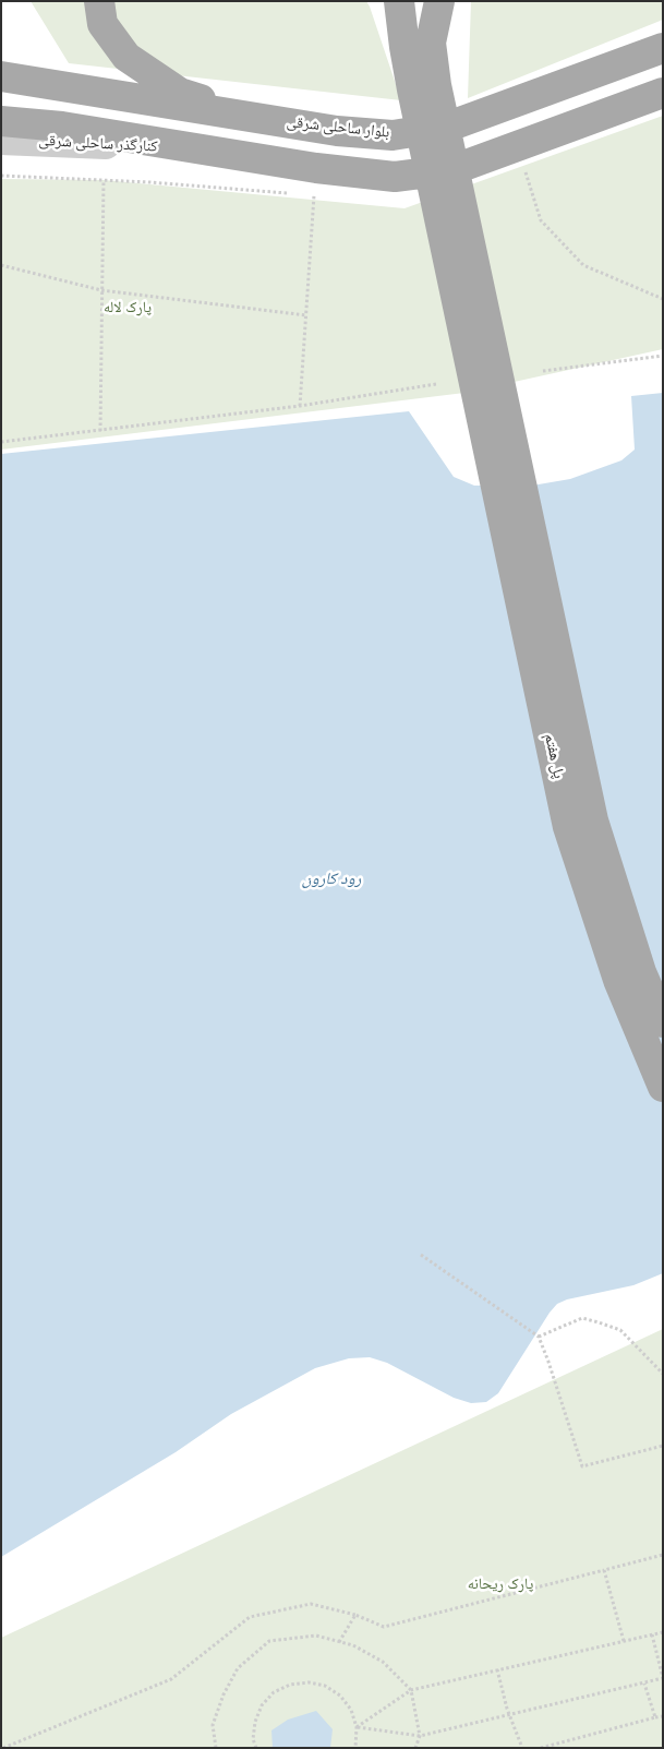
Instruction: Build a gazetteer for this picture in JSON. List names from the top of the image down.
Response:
{
  "streets": {
    "main road": ["بلوار ساحلی شرقی", "پل هفتم"],
    "street": ["کنارگذر ساحلی شرقی"]
  },
  "water": ["رود کارون"],
  "parks": ["پارک لاله", "پارک ریحانه"]
}
